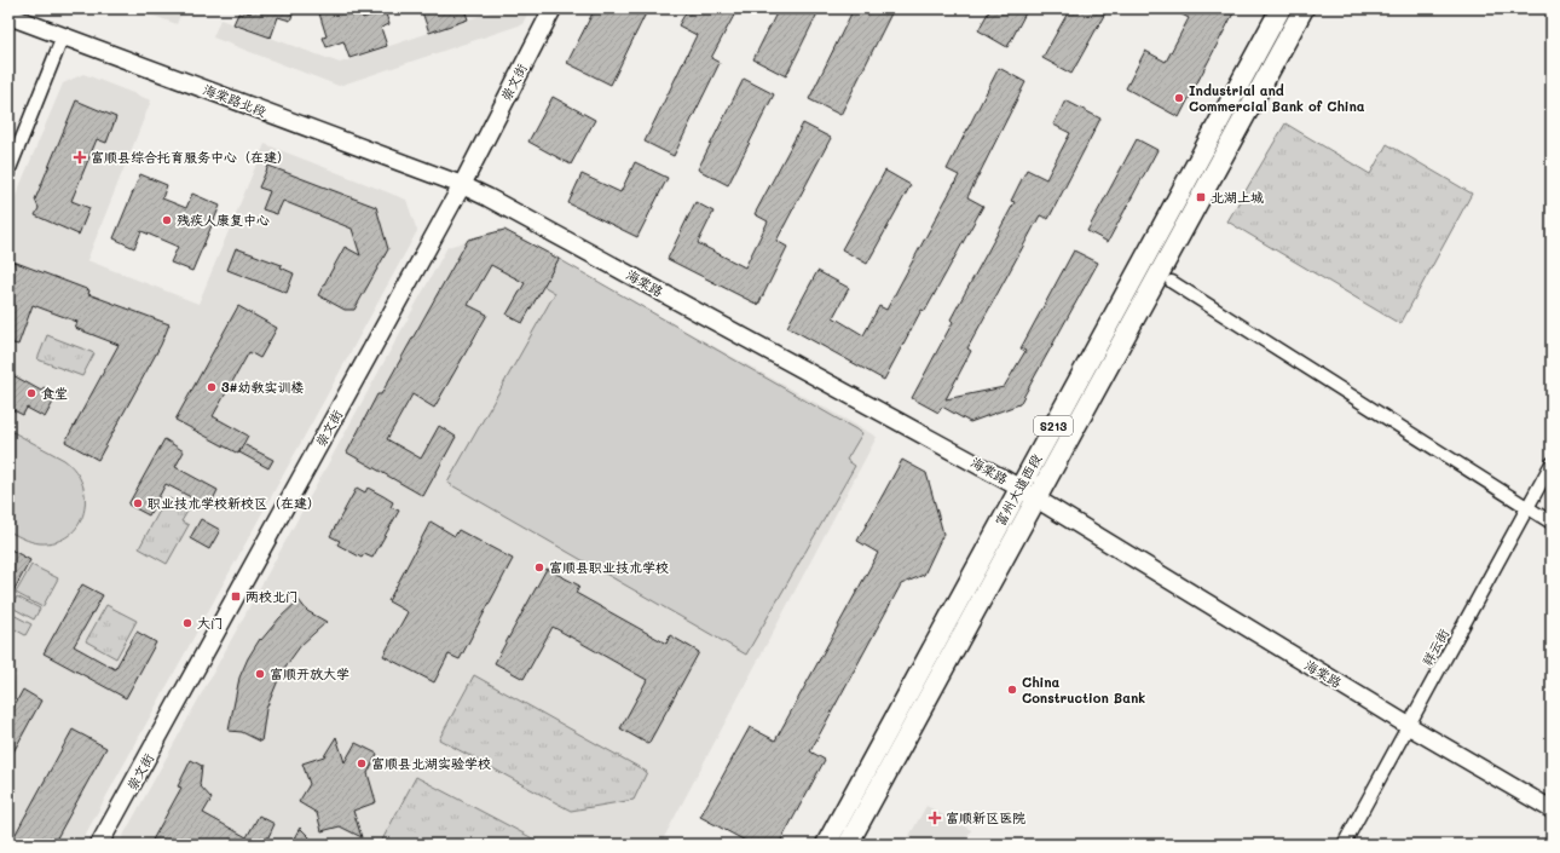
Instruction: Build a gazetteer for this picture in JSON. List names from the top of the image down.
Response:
{
  "streets": {
    "main road": ["S213", "富州大道西段"],
    "street": [
      "崇文街",
      "海棠路北段",
      "海棠路",
      "祥云街"
    ]
  },
  "crossings": [
    ["崇文街", "海棠路北段"],
    ["崇文街", "海棠路"],
    ["海棠路北段", "海棠路"],
    ["海棠路", "富州大道西段"],
    ["海棠路", "祥云街"]
  ],
  "places": {
    "other": [
      "Industrial and Commercial Bank of China",
      "残疾人康复中心",
      "3#幼教实训楼",
      "食堂",
      "职业技术学校新校区（在建）",
      "富顺县职业技术学校",
      "大门",
      "富顺开放大学",
      "China Construction Bank",
      "富顺县北湖实验学校"
    ],
    "health": ["富顺县综合托育服务中心（在建）", "富顺新区医院"],
    "transit": ["北湖上城", "两校北门"]
  }
}
